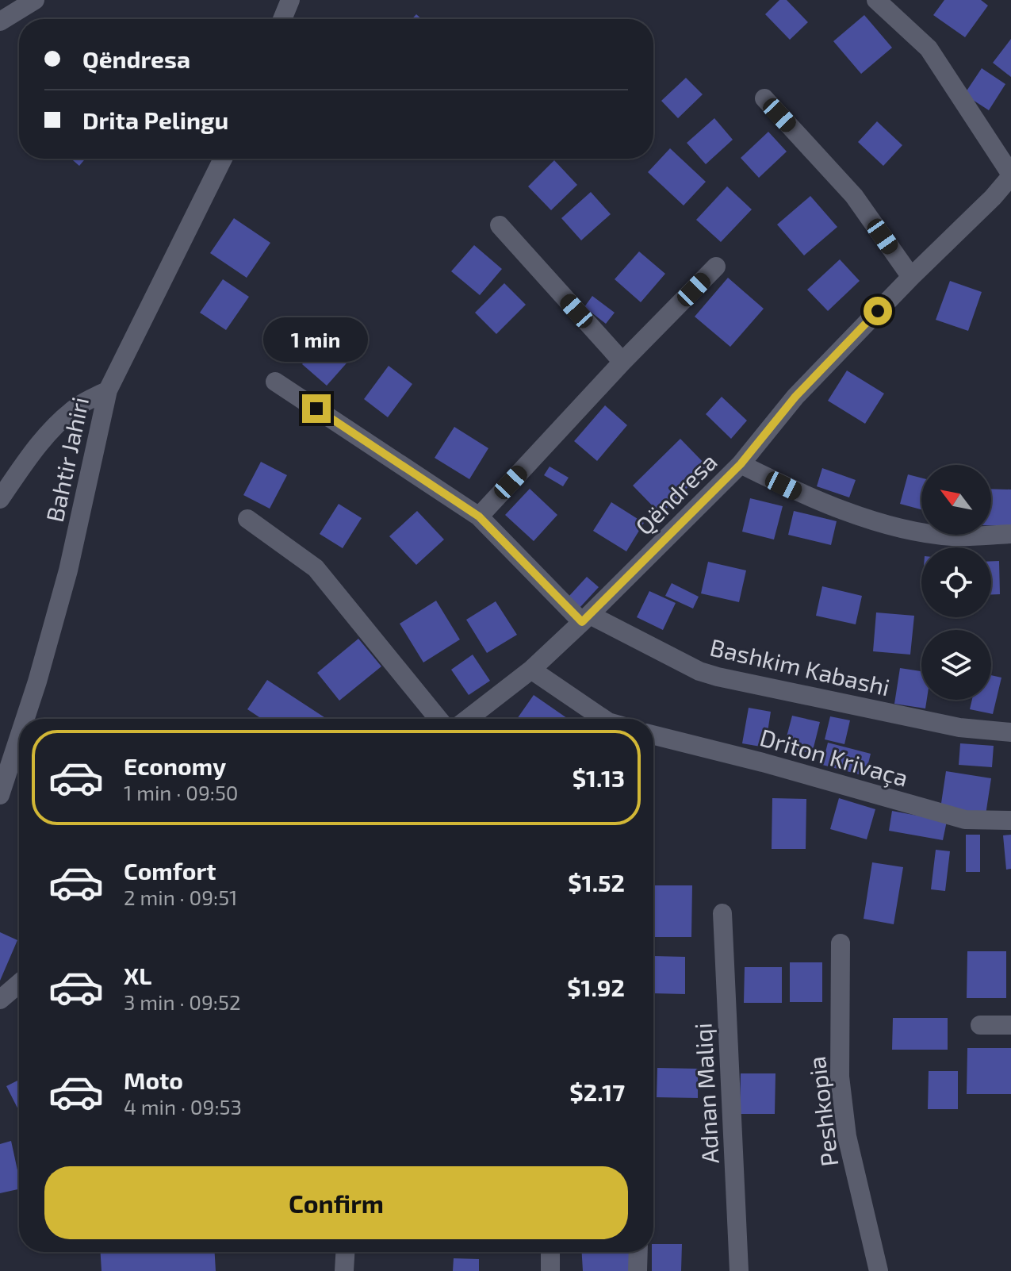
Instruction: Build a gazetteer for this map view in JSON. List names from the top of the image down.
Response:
{
  "streets": {
    "street": [
      "Bahtir Jahiri",
      "Qëndresa",
      "Bashkim Kabashi",
      "Driton Krivaça",
      "Adnan Maliqi",
      "Peshkopia"
    ]
  },
  "crossings": [
    ["Qëndresa", "Bashkim Kabashi"]
  ],
  "north": "top left",
  "page": {
    "banner": ["Qëndresa", "Drita Pelingu"],
    "bubble": "1 min",
    "list": [
      {
        "name": "Economy",
        "note": "1 min · 09:50",
        "value": "$1.13"
      },
      {
        "name": "Comfort",
        "note": "2 min · 09:51",
        "value": "$1.52"
      },
      {
        "name": "XL",
        "note": "3 min · 09:52",
        "value": "$1.92"
      },
      {
        "name": "Moto",
        "note": "4 min · 09:53",
        "value": "$2.17"
      }
    ],
    "buttons": "Confirm"
  }
}
